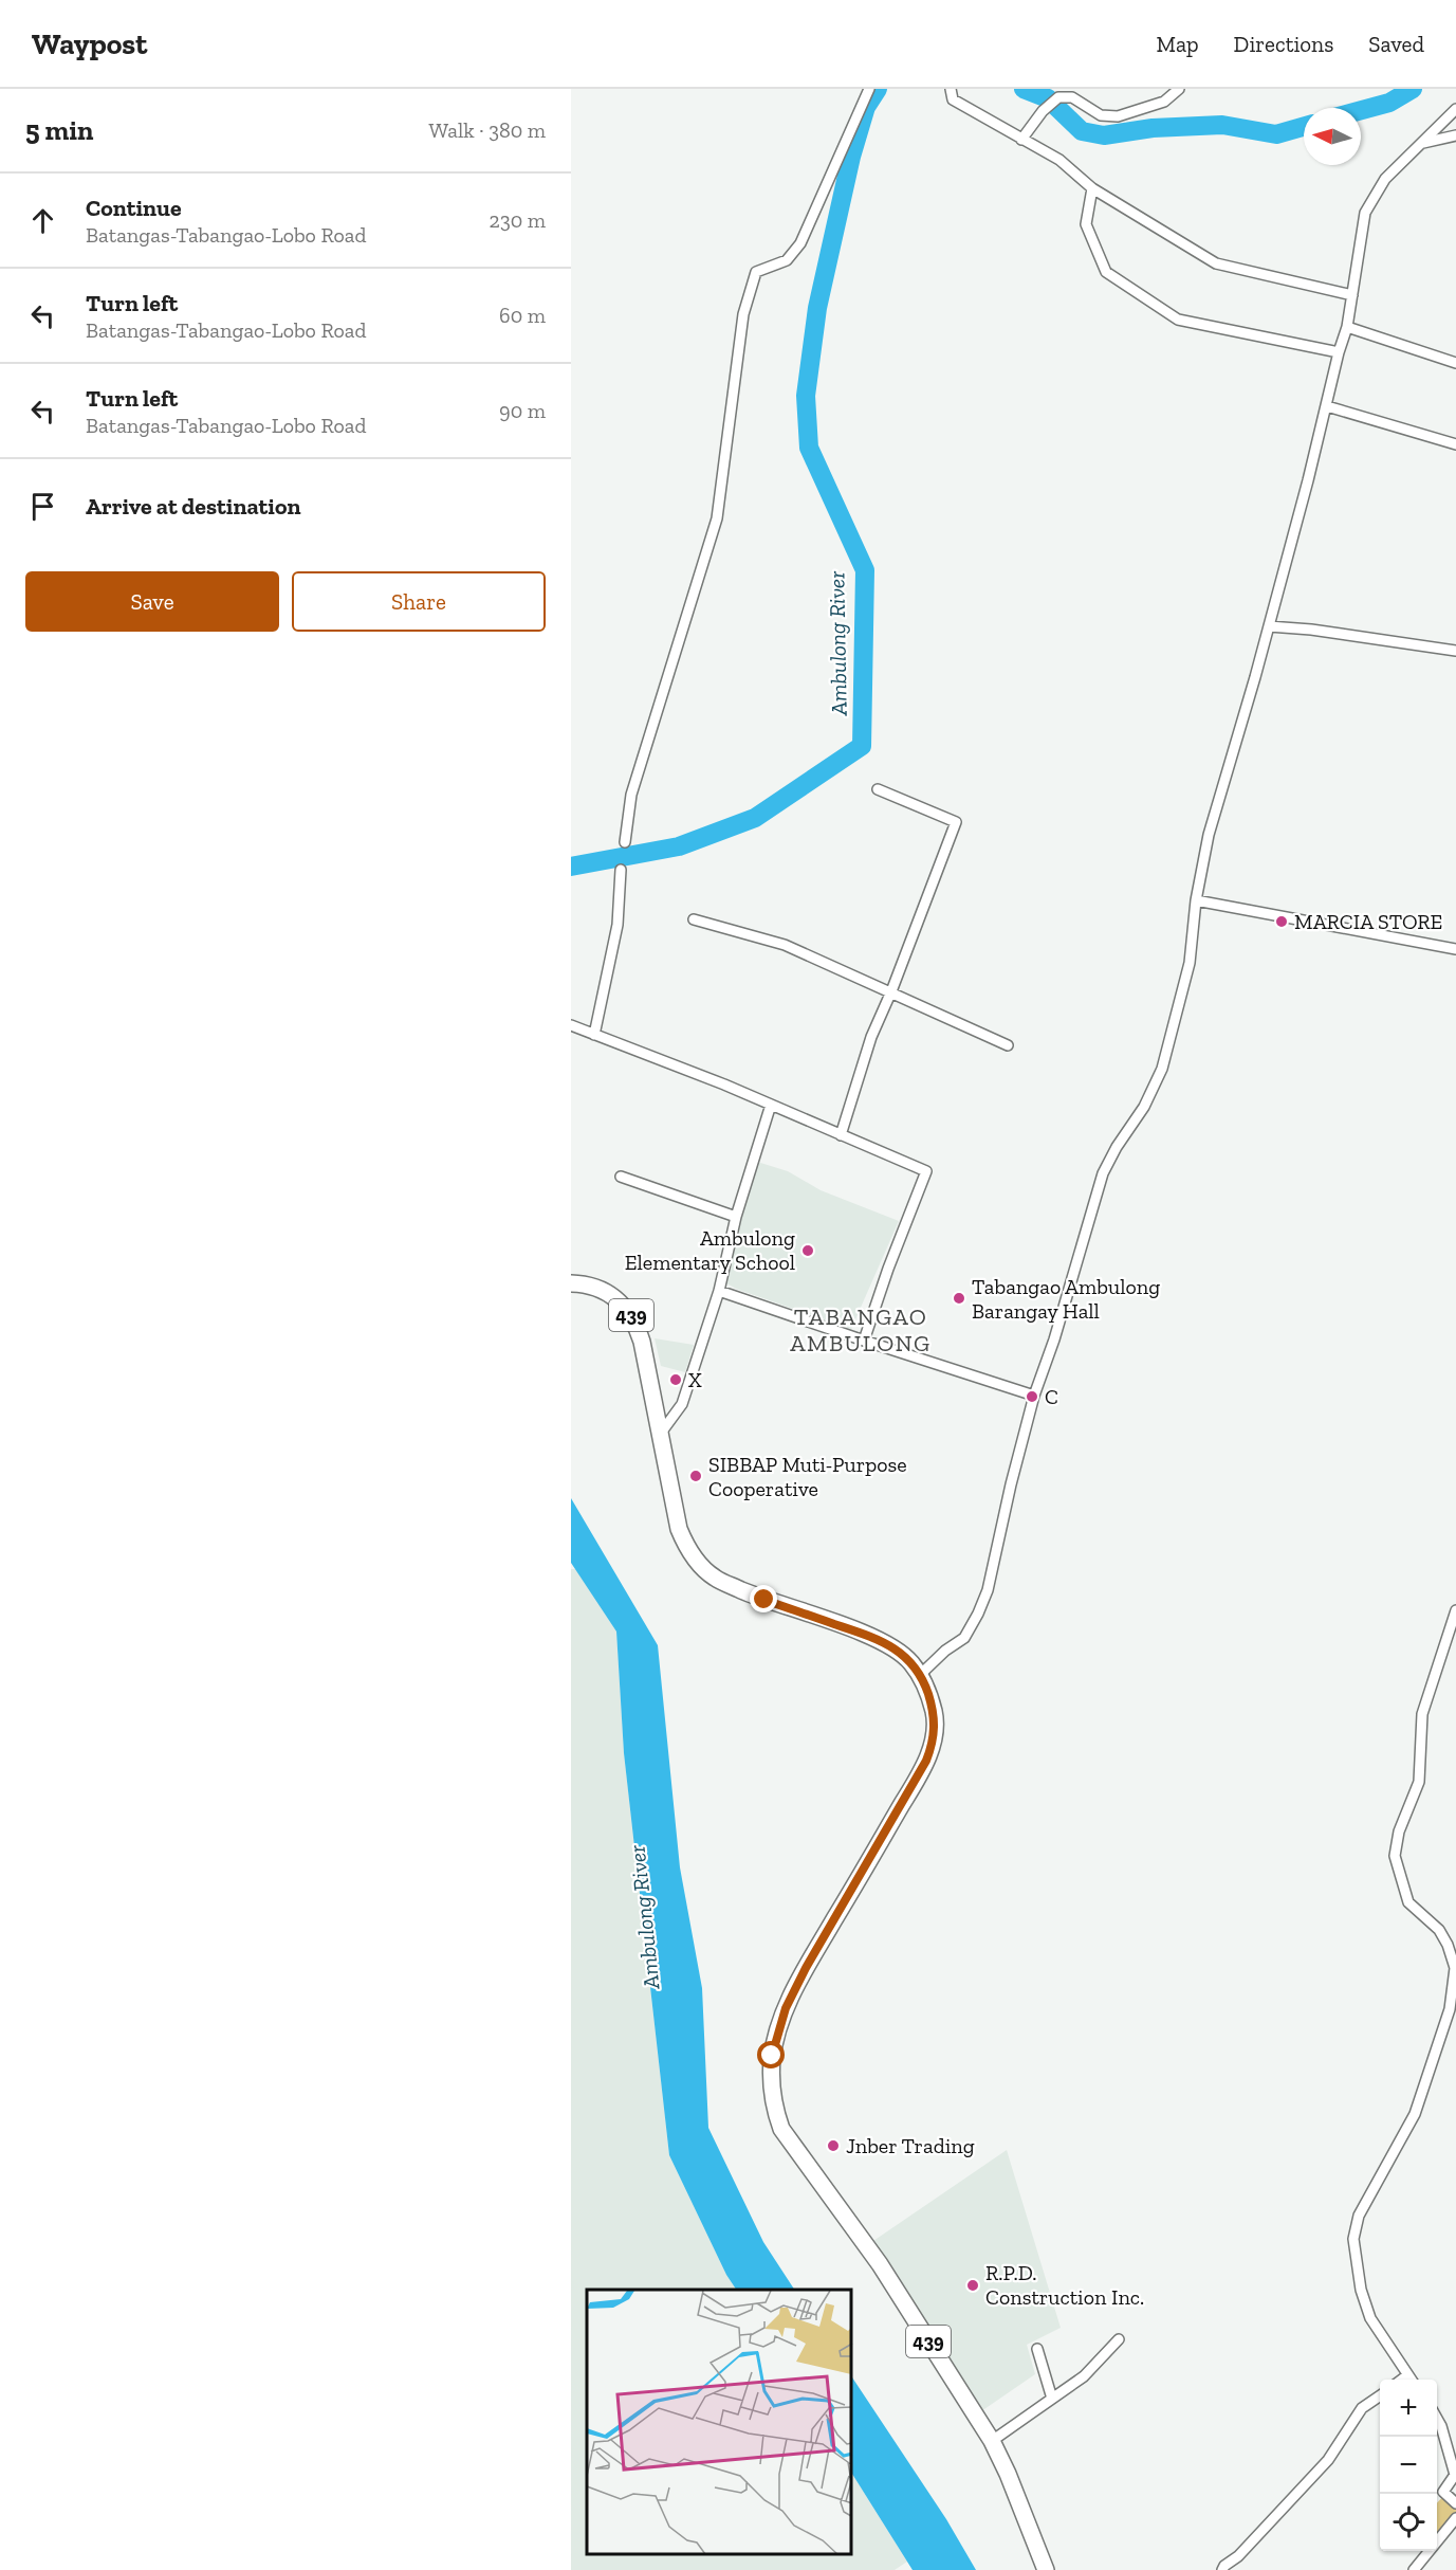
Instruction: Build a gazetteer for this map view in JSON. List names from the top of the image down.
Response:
{
  "streets": {
    "main road": ["439"]
  },
  "districts": ["TABANGAO AMBULONG"],
  "water": ["Ambulong River"],
  "places": [
    "MARCIA STORE",
    "Ambulong Elementary School",
    "Tabangao Ambulong Barangay Hall",
    "X",
    "C",
    "SIBBAP Muti-Purpose Cooperative",
    "Jnber Trading",
    "R.P.D. Construction Inc."
  ],
  "north": "left",
  "page": {
    "header": "Waypost",
    "nav": ["Map", "Directions", "Saved"],
    "heading": ["5 min", "Walk · 380 m"],
    "list": [
      ["Continue", "Batangas-Tabangao-Lobo Road", "230 m"],
      ["Turn left", "Batangas-Tabangao-Lobo Road", "60 m"],
      ["Turn left", "Batangas-Tabangao-Lobo Road", "90 m"],
      "Arrive at destination"
    ],
    "buttons": ["Save", "Share"],
    "map_buttons": ["+", "−"]
  }
}
